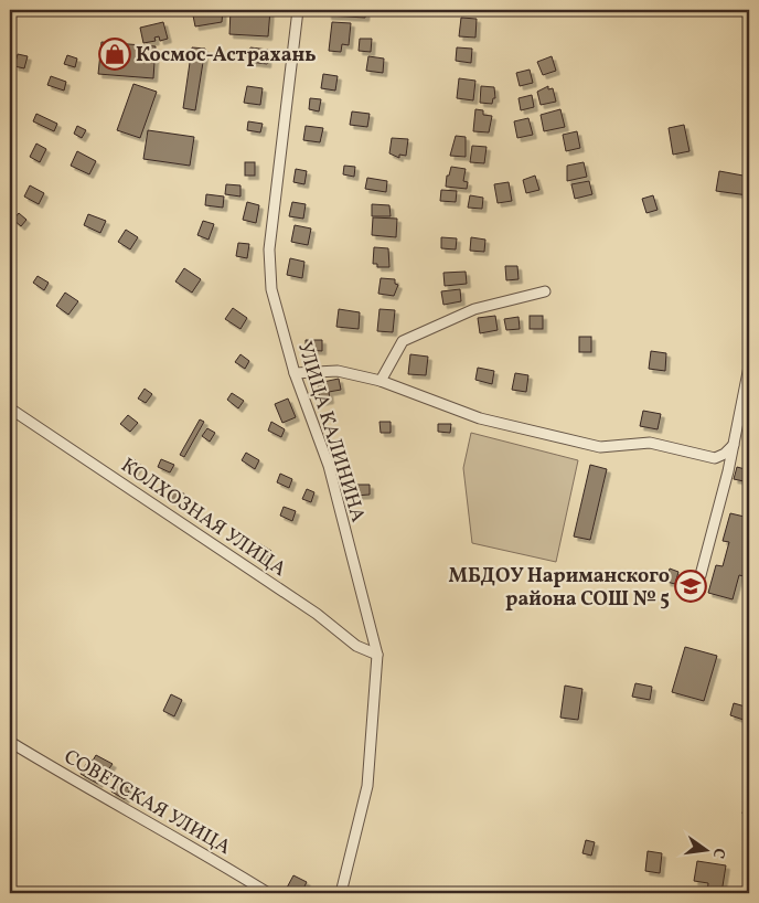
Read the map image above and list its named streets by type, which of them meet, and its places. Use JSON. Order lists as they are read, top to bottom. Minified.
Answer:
{"streets":{"street":["УЛИЦА КАЛИНИНА","КОЛХОЗНАЯ УЛИЦА","СОВЕТСКАЯ УЛИЦА"]},"crossings":[["УЛИЦА КАЛИНИНА","КОЛХОЗНАЯ УЛИЦА"]],"places":{"shop":["Космос-Астрахань"],"school or university":["МБДОУ Нариманского района СОШ № 5"]},"north":"right"}
